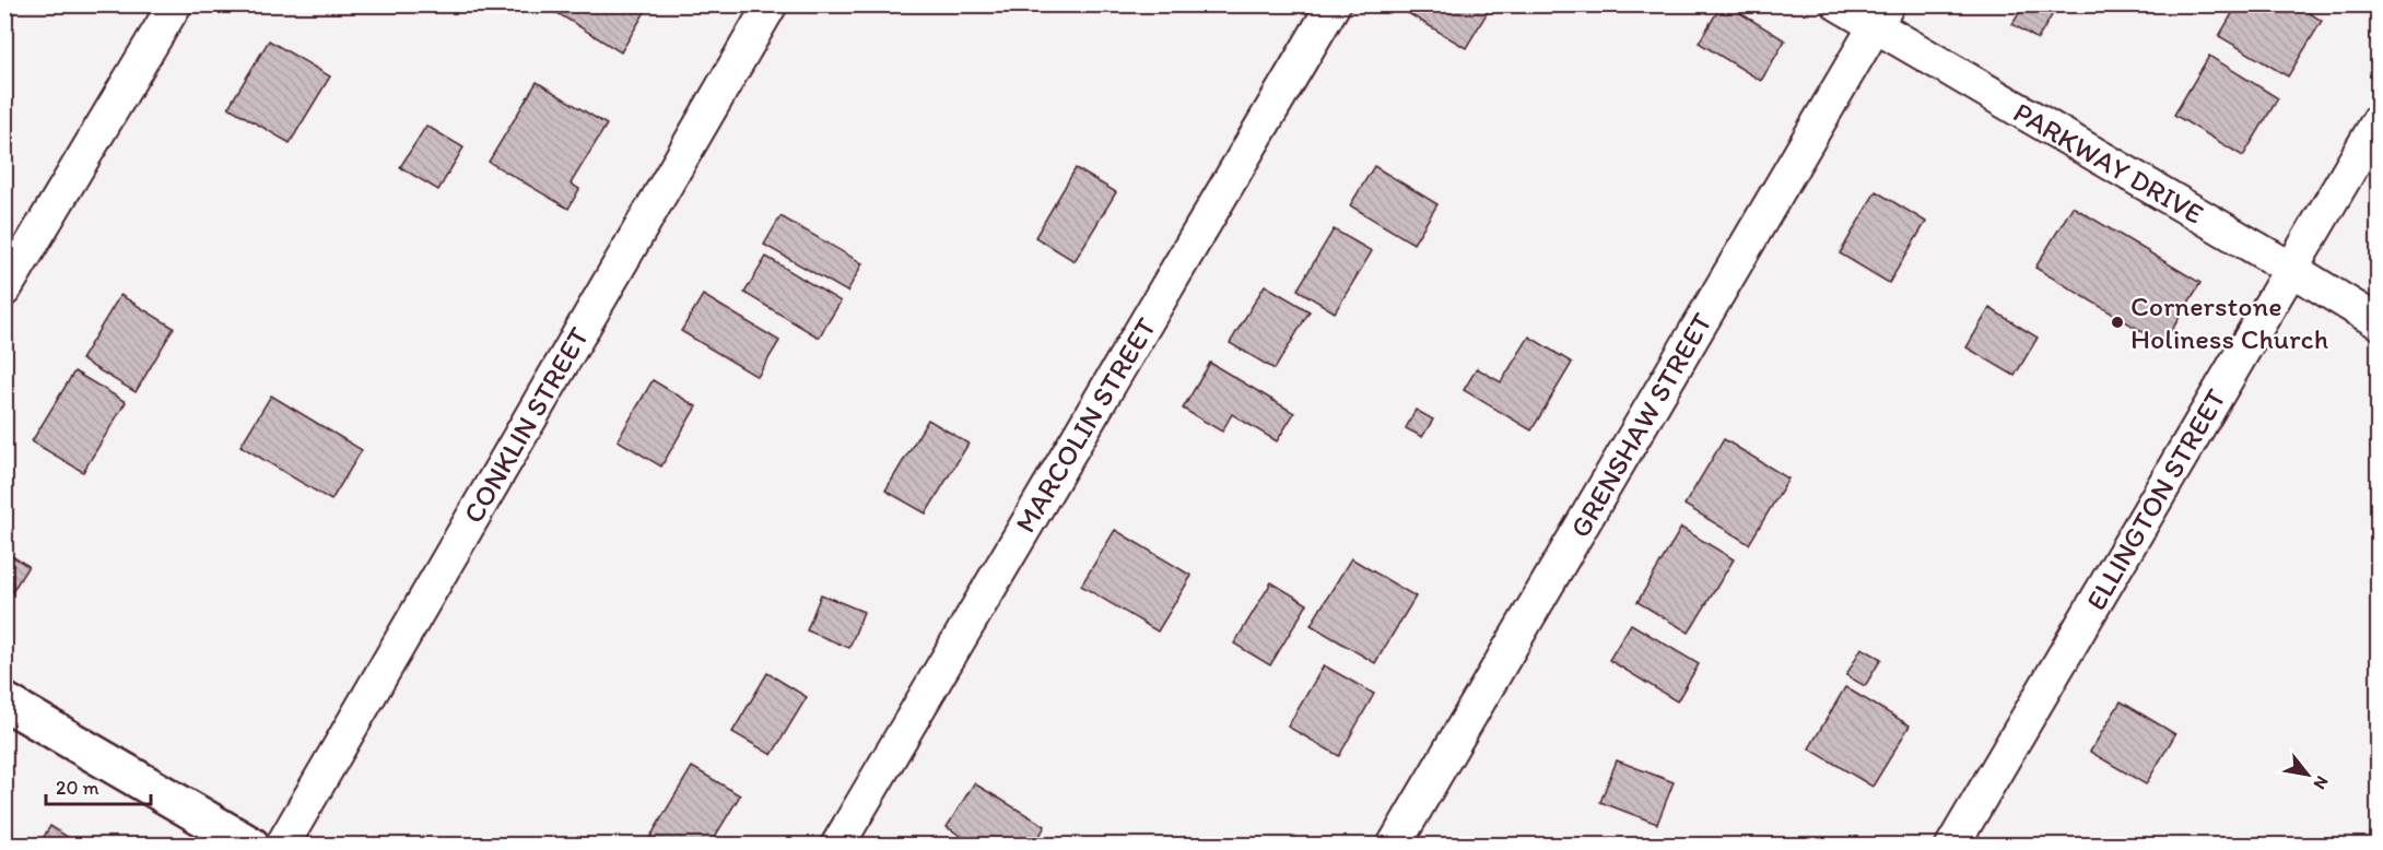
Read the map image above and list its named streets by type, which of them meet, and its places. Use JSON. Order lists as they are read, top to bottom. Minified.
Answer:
{"streets":{"street":["PARKWAY DRIVE","CONKLIN STREET","MARCOLIN STREET","GRENSHAW STREET","ELLINGTON STREET"]},"crossings":[["PARKWAY DRIVE","GRENSHAW STREET"],["PARKWAY DRIVE","ELLINGTON STREET"]],"places":["Cornerstone Holiness Church"],"scale_bar":"20 m","north":"bottom right"}
